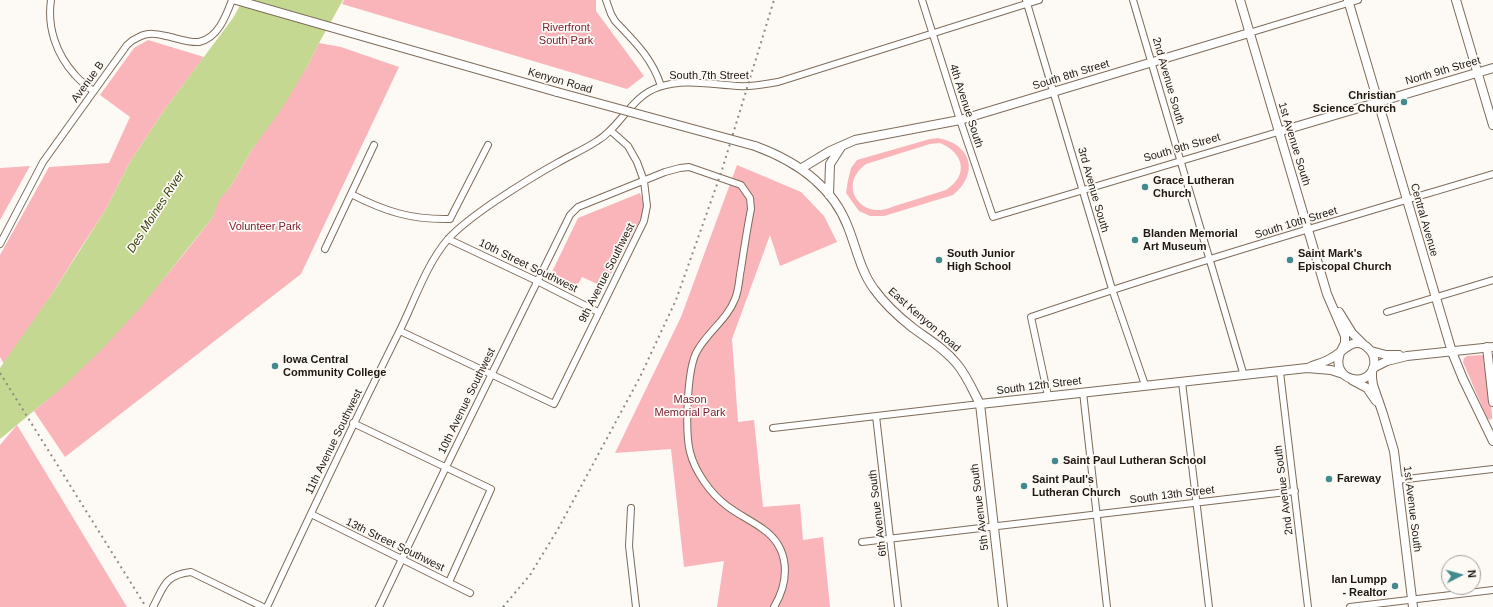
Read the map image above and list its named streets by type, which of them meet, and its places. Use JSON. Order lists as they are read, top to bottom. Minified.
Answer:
{"streets":{"main road":["North 9th Street","South 8th Street","Kenyon Road","1st Avenue South","South 9th Street","Central Avenue","East Kenyon Road","South 12th Street","5th Avenue South"],"street":["South 7th Street","2nd Avenue South","Avenue B","4th Avenue South","3rd Avenue South","South 10th Street","10th Street Southwest","9th Avenue Southwest","10th Avenue Southwest","11th Avenue Southwest","South 13th Street","6th Avenue South","13th Street Southwest"]},"crossings":[["North 9th Street","South 9th Street"],["North 9th Street","Central Avenue"],["South 8th Street","Kenyon Road"],["South 8th Street","2nd Avenue South"],["South 8th Street","4th Avenue South"],["South 8th Street","1st Avenue South"],["South 8th Street","3rd Avenue South"],["South 8th Street","Central Avenue"],["South 7th Street","4th Avenue South"],["South 7th Street","3rd Avenue South"],["South 7th Street","9th Avenue Southwest"],["South 7th Street","11th Avenue Southwest"],["Kenyon Road","East Kenyon Road"],["2nd Avenue South","South 9th Street"],["2nd Avenue South","South 10th Street"],["2nd Avenue South","South 12th Street"],["2nd Avenue South","South 13th Street"],["4th Avenue South","South 9th Street"],["1st Avenue South","South 9th Street"],["1st Avenue South","South 10th Street"],["1st Avenue South","South 12th Street"],["South 9th Street","3rd Avenue South"],["South 9th Street","Central Avenue"],["3rd Avenue South","South 10th Street"],["3rd Avenue South","South 12th Street"],["Central Avenue","South 10th Street"],["South 10th Street","South 12th Street"],["10th Street Southwest","9th Avenue Southwest"],["10th Street Southwest","10th Avenue Southwest"],["10th Street Southwest","11th Avenue Southwest"],["9th Avenue Southwest","10th Avenue Southwest"],["East Kenyon Road","South 12th Street"],["East Kenyon Road","5th Avenue South"],["South 12th Street","5th Avenue South"],["South 12th Street","6th Avenue South"],["10th Avenue Southwest","13th Street Southwest"],["11th Avenue Southwest","13th Street Southwest"],["South 13th Street","5th Avenue South"],["South 13th Street","6th Avenue South"]],"water":["Des Moines River"],"parks":["Riverfront South Park","Volunteer Park","Mason Memorial Park"],"places":["Christian Science Church","Grace Lutheran Church","Blanden Memorial Art Museum","South Junior High School","Saint Mark's Episcopal Church","Iowa Central Community College","Saint Paul Lutheran School","Fareway","Saint Paul's Lutheran Church","Ian Lumpp - Realtor"],"north":"right"}
